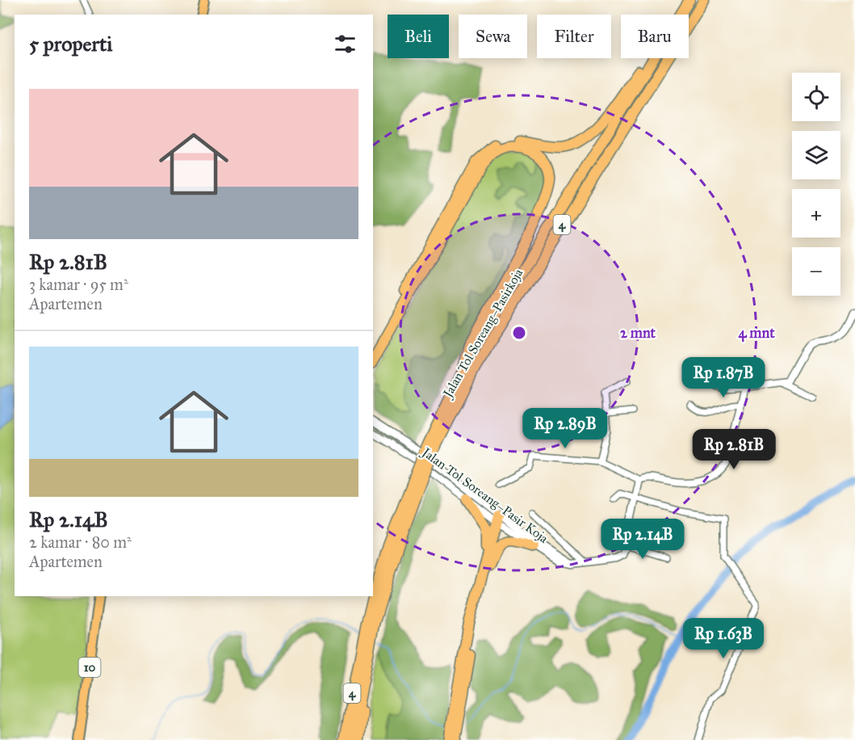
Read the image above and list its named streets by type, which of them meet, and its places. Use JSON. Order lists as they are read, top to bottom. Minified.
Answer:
{"streets":{"highway":["4","Jalan Tol Soreang–Pasirkoja","10"],"street":["Jalan Tol Soreang–Pasir Koja"]},"crossings":[["4","Jalan Tol Soreang–Pasirkoja"]],"page":{"chip":["Beli","Sewa","Filter","Baru"],"heading":"5 properti","map_buttons":["+","−"],"list":[{"name":"Rp 2.81B","note":"3 kamar · 95 m² · Apartemen"},{"name":"Rp 2.14B","note":"2 kamar · 80 m² · Apartemen"}],"price":["Rp 1.87B","Rp 2.89B","Rp 2.81B","Rp 2.14B","Rp 1.63B"]},"rings":["2 mnt","4 mnt"]}
